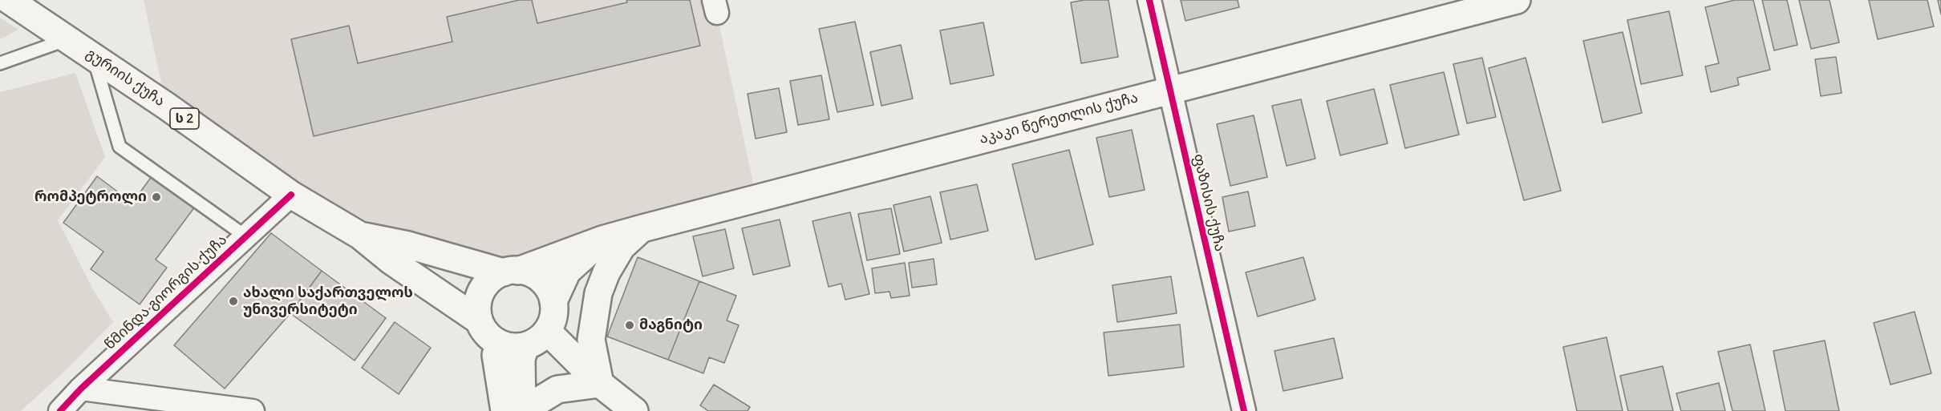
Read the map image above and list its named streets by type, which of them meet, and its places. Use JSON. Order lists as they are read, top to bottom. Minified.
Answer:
{"streets":{"main road":["გურიის ქუჩა","ს 2","აკაკი წერეთლის ქუჩა"],"street":["ფაზისის ქუჩა","წმინდა გიორგის ქუჩა"]},"crossings":[["გურიის ქუჩა","აკაკი წერეთლის ქუჩა"],["გურიის ქუჩა","წმინდა გიორგის ქუჩა"],["აკაკი წერეთლის ქუჩა","ფაზისის ქუჩა"]],"places":["რომპეტროლი","ახალი საქართველოს უნივერსიტეტი","მაგნიტი"]}
